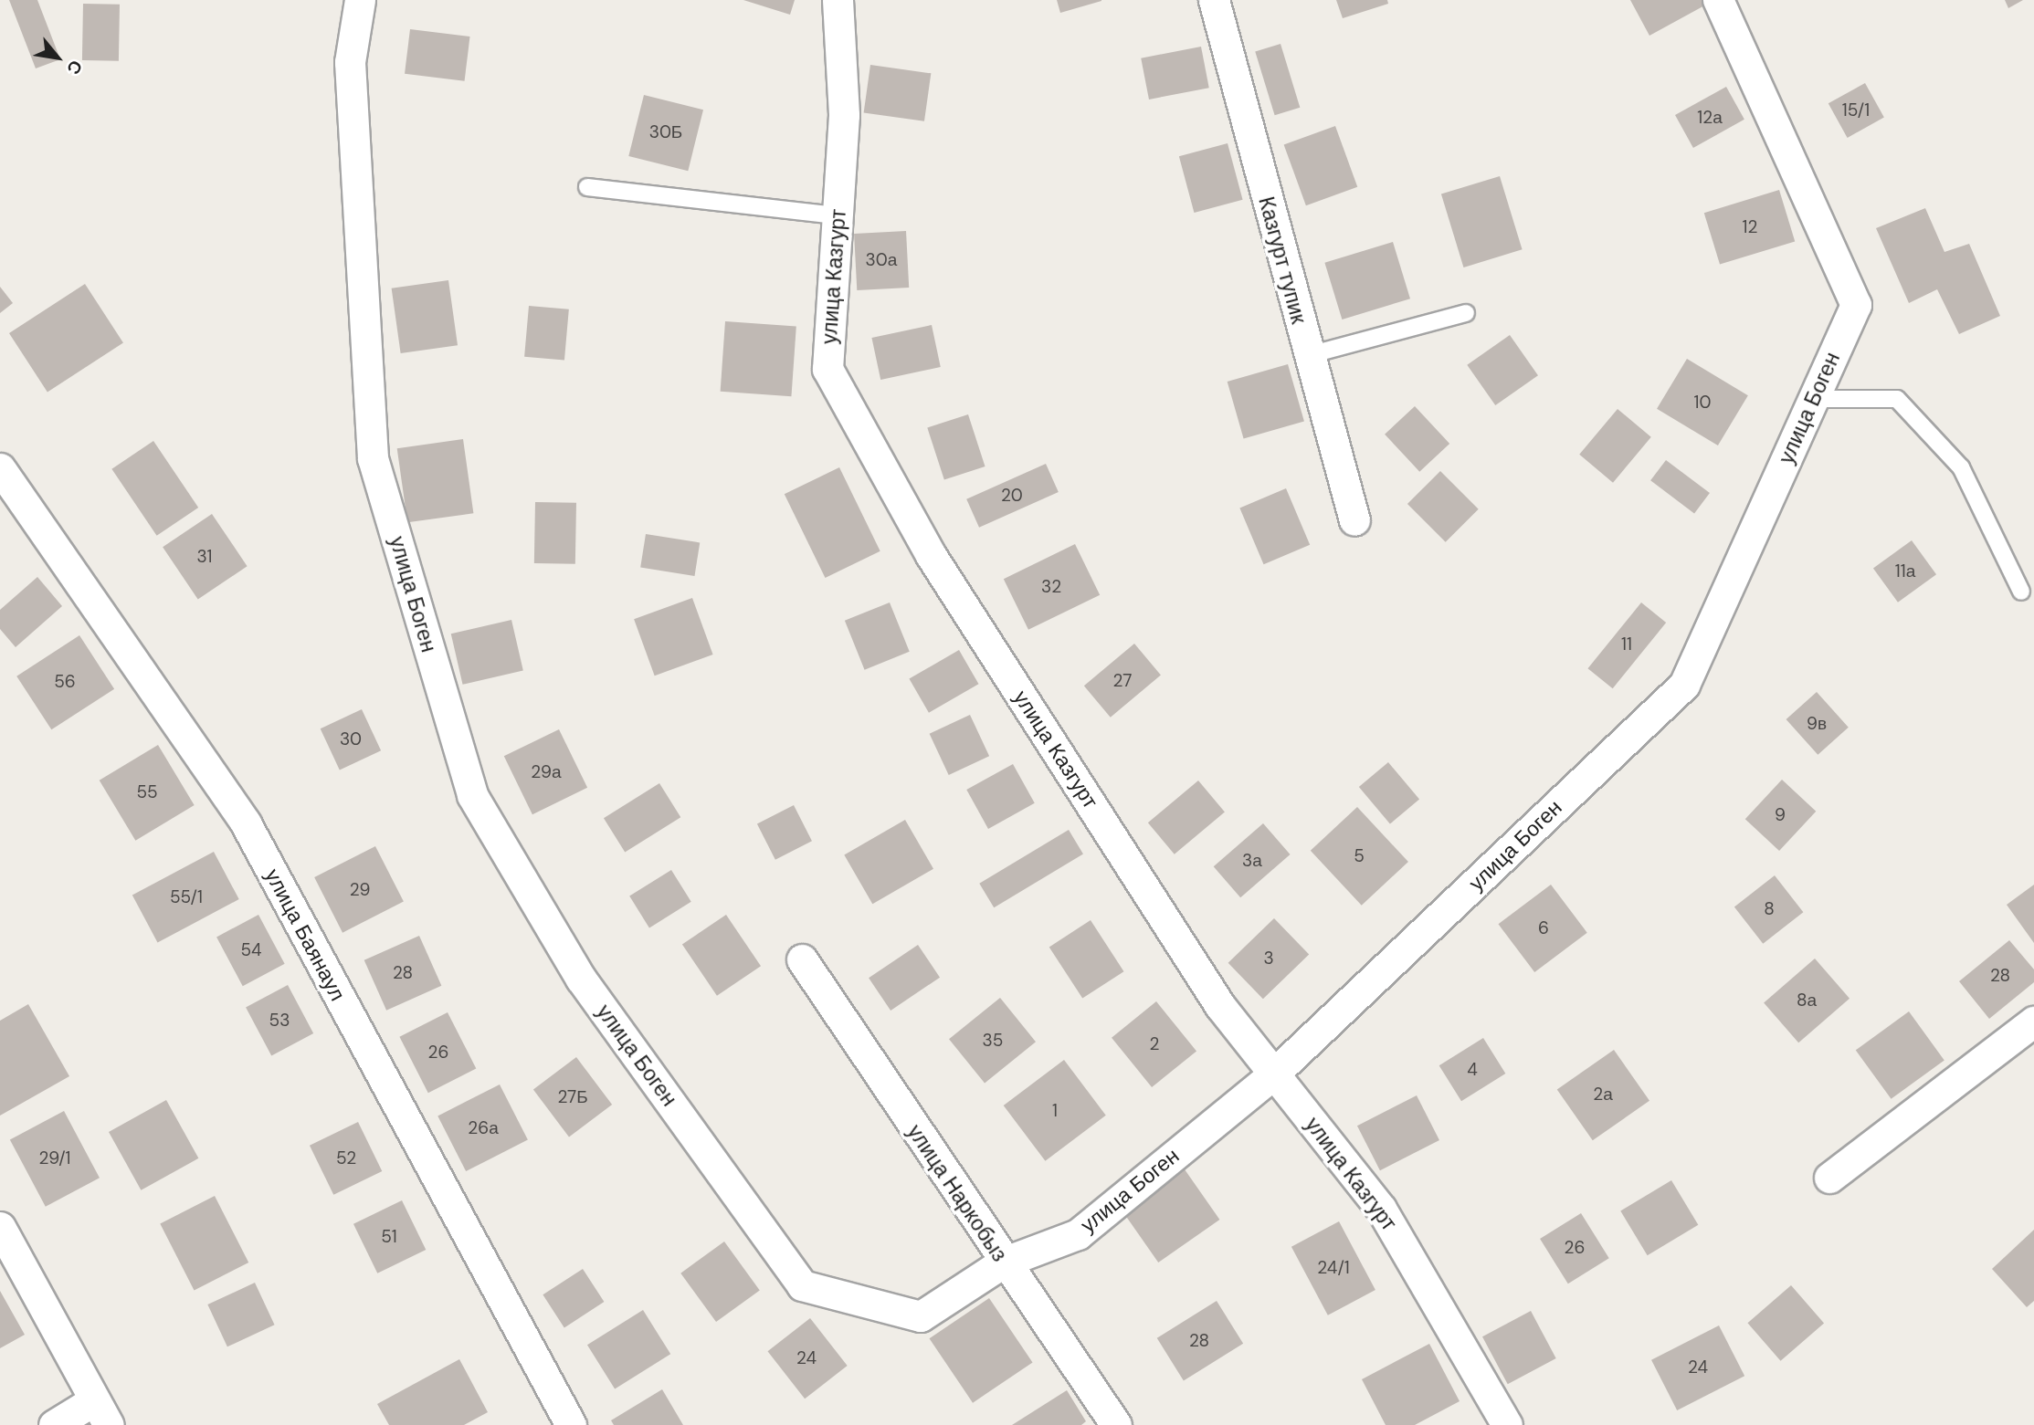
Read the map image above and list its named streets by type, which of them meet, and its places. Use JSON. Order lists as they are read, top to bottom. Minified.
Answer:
{"streets":{"street":["Казгурт тупик","улица Казгурт","улица Боген","улица Баянаул","улица Наркобыз"]},"crossings":[["улица Казгурт","улица Боген"],["улица Боген","улица Наркобыз"]],"house_numbers":["15/1","12а","30Б","12","30а","10","20","31","11а","32","11","27","56","9в","30","29а","55","9","5","3а","29","55/1","8","6","54","3","28","28","8а","53","35","2","26","4","2а","27Б","1","26а","29/1","52","51","26","24/1","28","24","24"],"north":"bottom right"}
